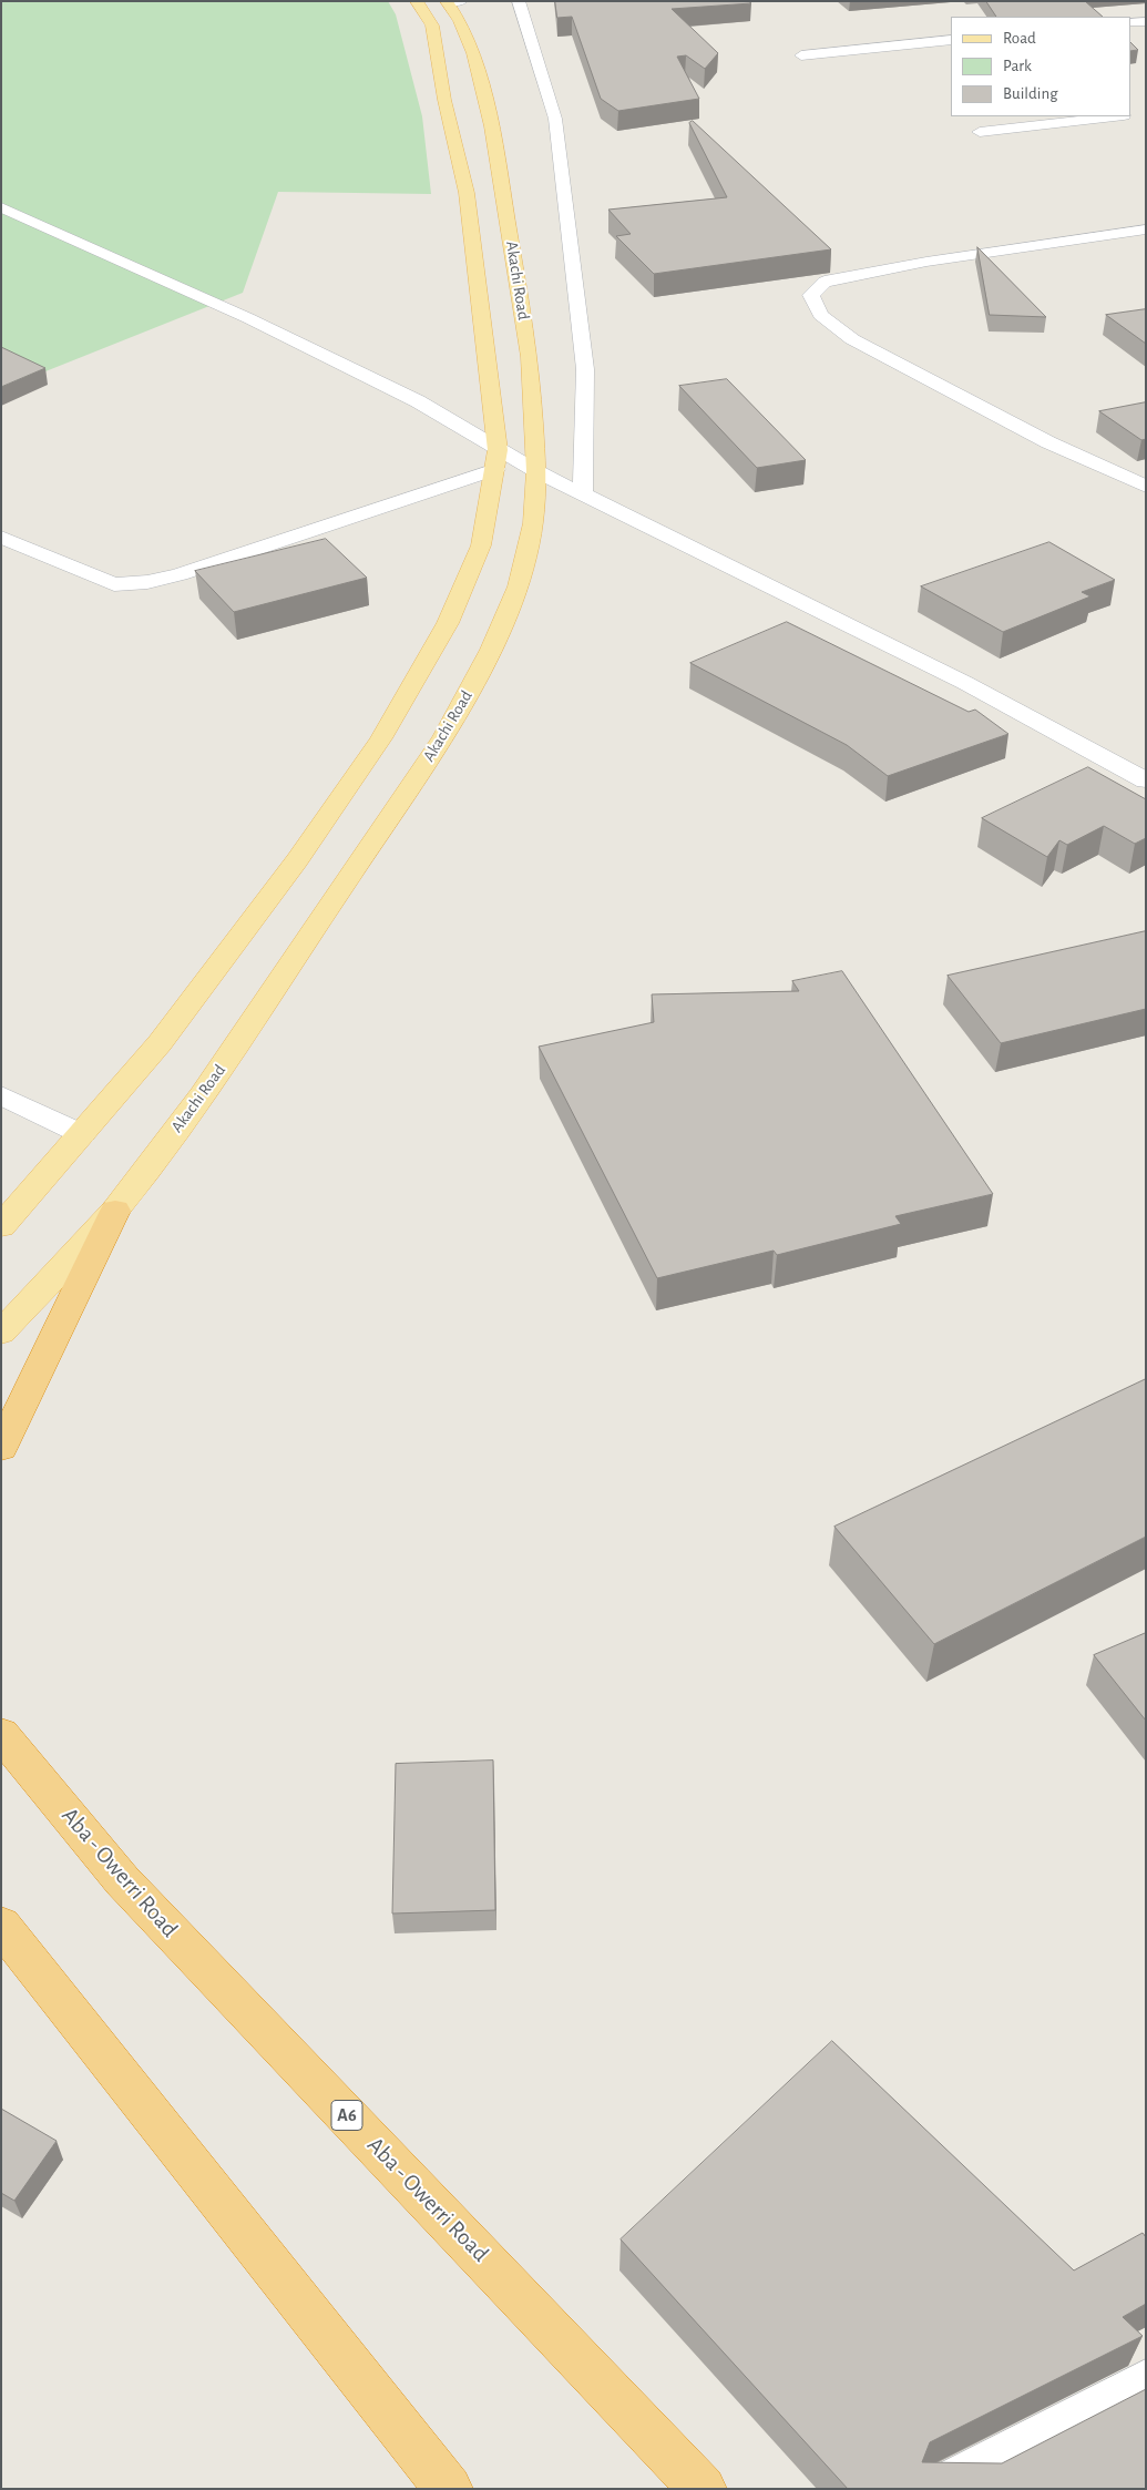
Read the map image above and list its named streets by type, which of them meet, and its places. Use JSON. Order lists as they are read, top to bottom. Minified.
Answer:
{"streets":{"highway":["Aba - Owerri Road","A6"],"main road":["Akachi Road"]},"legend":["Road","Park","Building"]}
